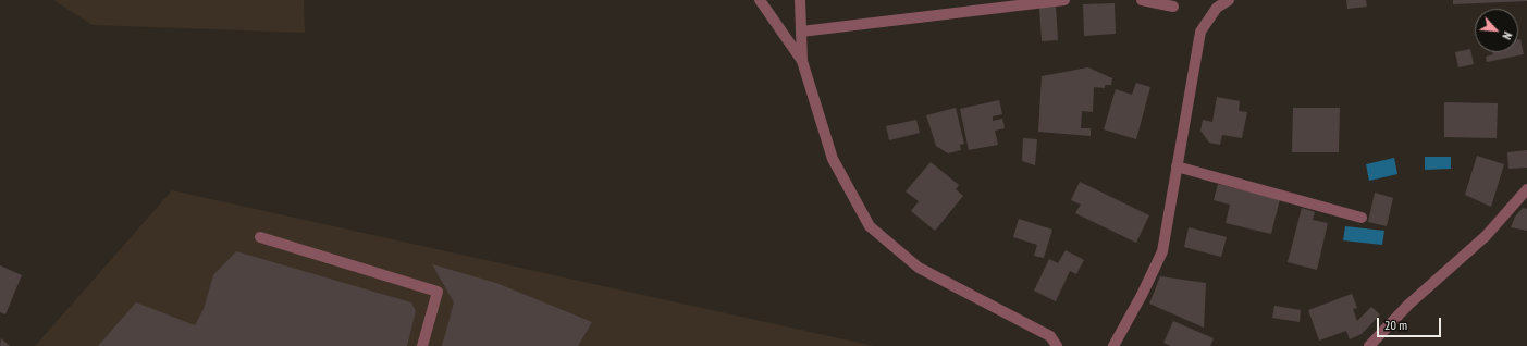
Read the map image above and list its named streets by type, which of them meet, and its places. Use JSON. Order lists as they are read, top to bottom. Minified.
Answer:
{"scale_bar":"20 m","north":"bottom right"}
